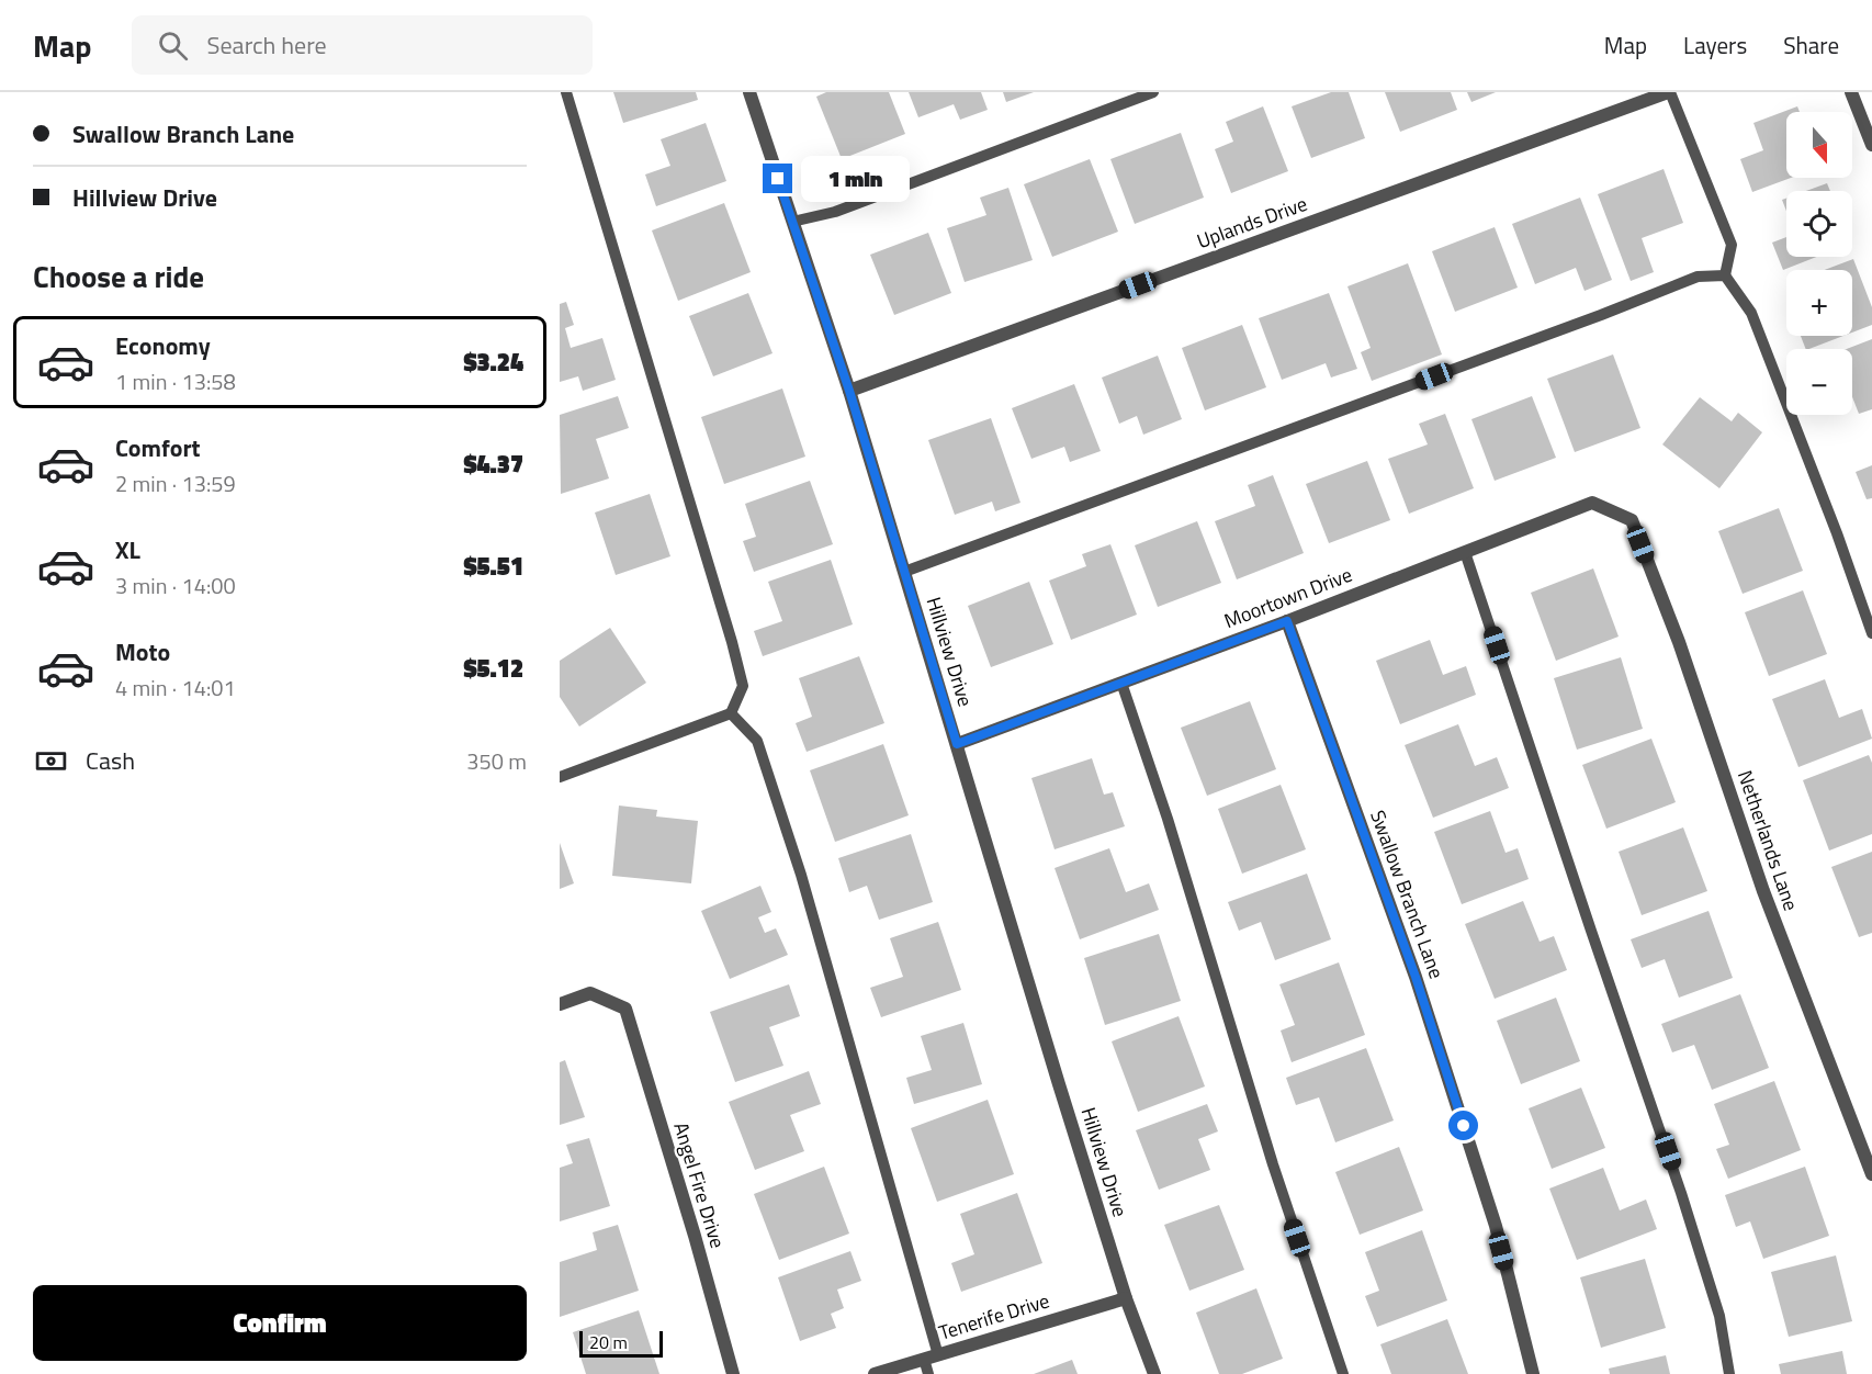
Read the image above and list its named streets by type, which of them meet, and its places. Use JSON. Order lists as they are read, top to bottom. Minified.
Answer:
{"streets":{"street":["Uplands Drive","Moortown Drive","Hillview Drive","Netherlands Lane","Swallow Branch Lane","Angel Fire Drive","Tenerife Drive"]},"crossings":[["Uplands Drive","Hillview Drive"],["Moortown Drive","Hillview Drive"],["Moortown Drive","Netherlands Lane"],["Moortown Drive","Swallow Branch Lane"],["Hillview Drive","Tenerife Drive"]],"scale_bar":"20 m","north":"bottom","page":{"header":"Map","search":"Search here","nav":["Map","Layers","Share"],"banner":["Swallow Branch Lane","Hillview Drive"],"map_buttons":["+","−"],"bubble":"1 min","heading":"Choose a ride","list":[{"name":"Economy","note":"1 min · 13:58","value":"$3.24"},{"name":"Comfort","note":"2 min · 13:59","value":"$4.37"},{"name":"XL","note":"3 min · 14:00","value":"$5.51"},{"name":"Moto","note":"4 min · 14:01","value":"$5.12"}],"pay":["Cash","350 m"],"buttons":"Confirm","scale":"20 m"}}
